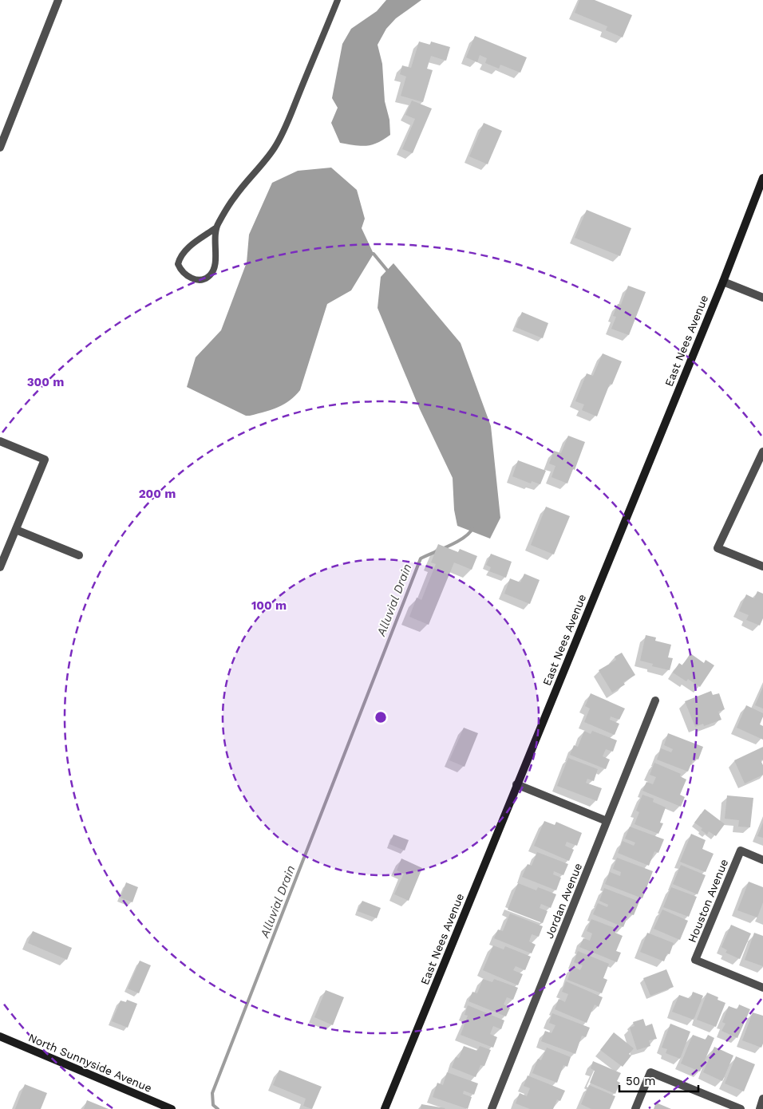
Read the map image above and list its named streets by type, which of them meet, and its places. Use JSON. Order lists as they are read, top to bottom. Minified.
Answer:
{"streets":{"main road":["East Nees Avenue","North Sunnyside Avenue"],"street":["Jordan Avenue","Houston Avenue"]},"water":["Alluvial Drain"],"scale_bar":"50 m","rings":["300 m","200 m","100 m"]}
